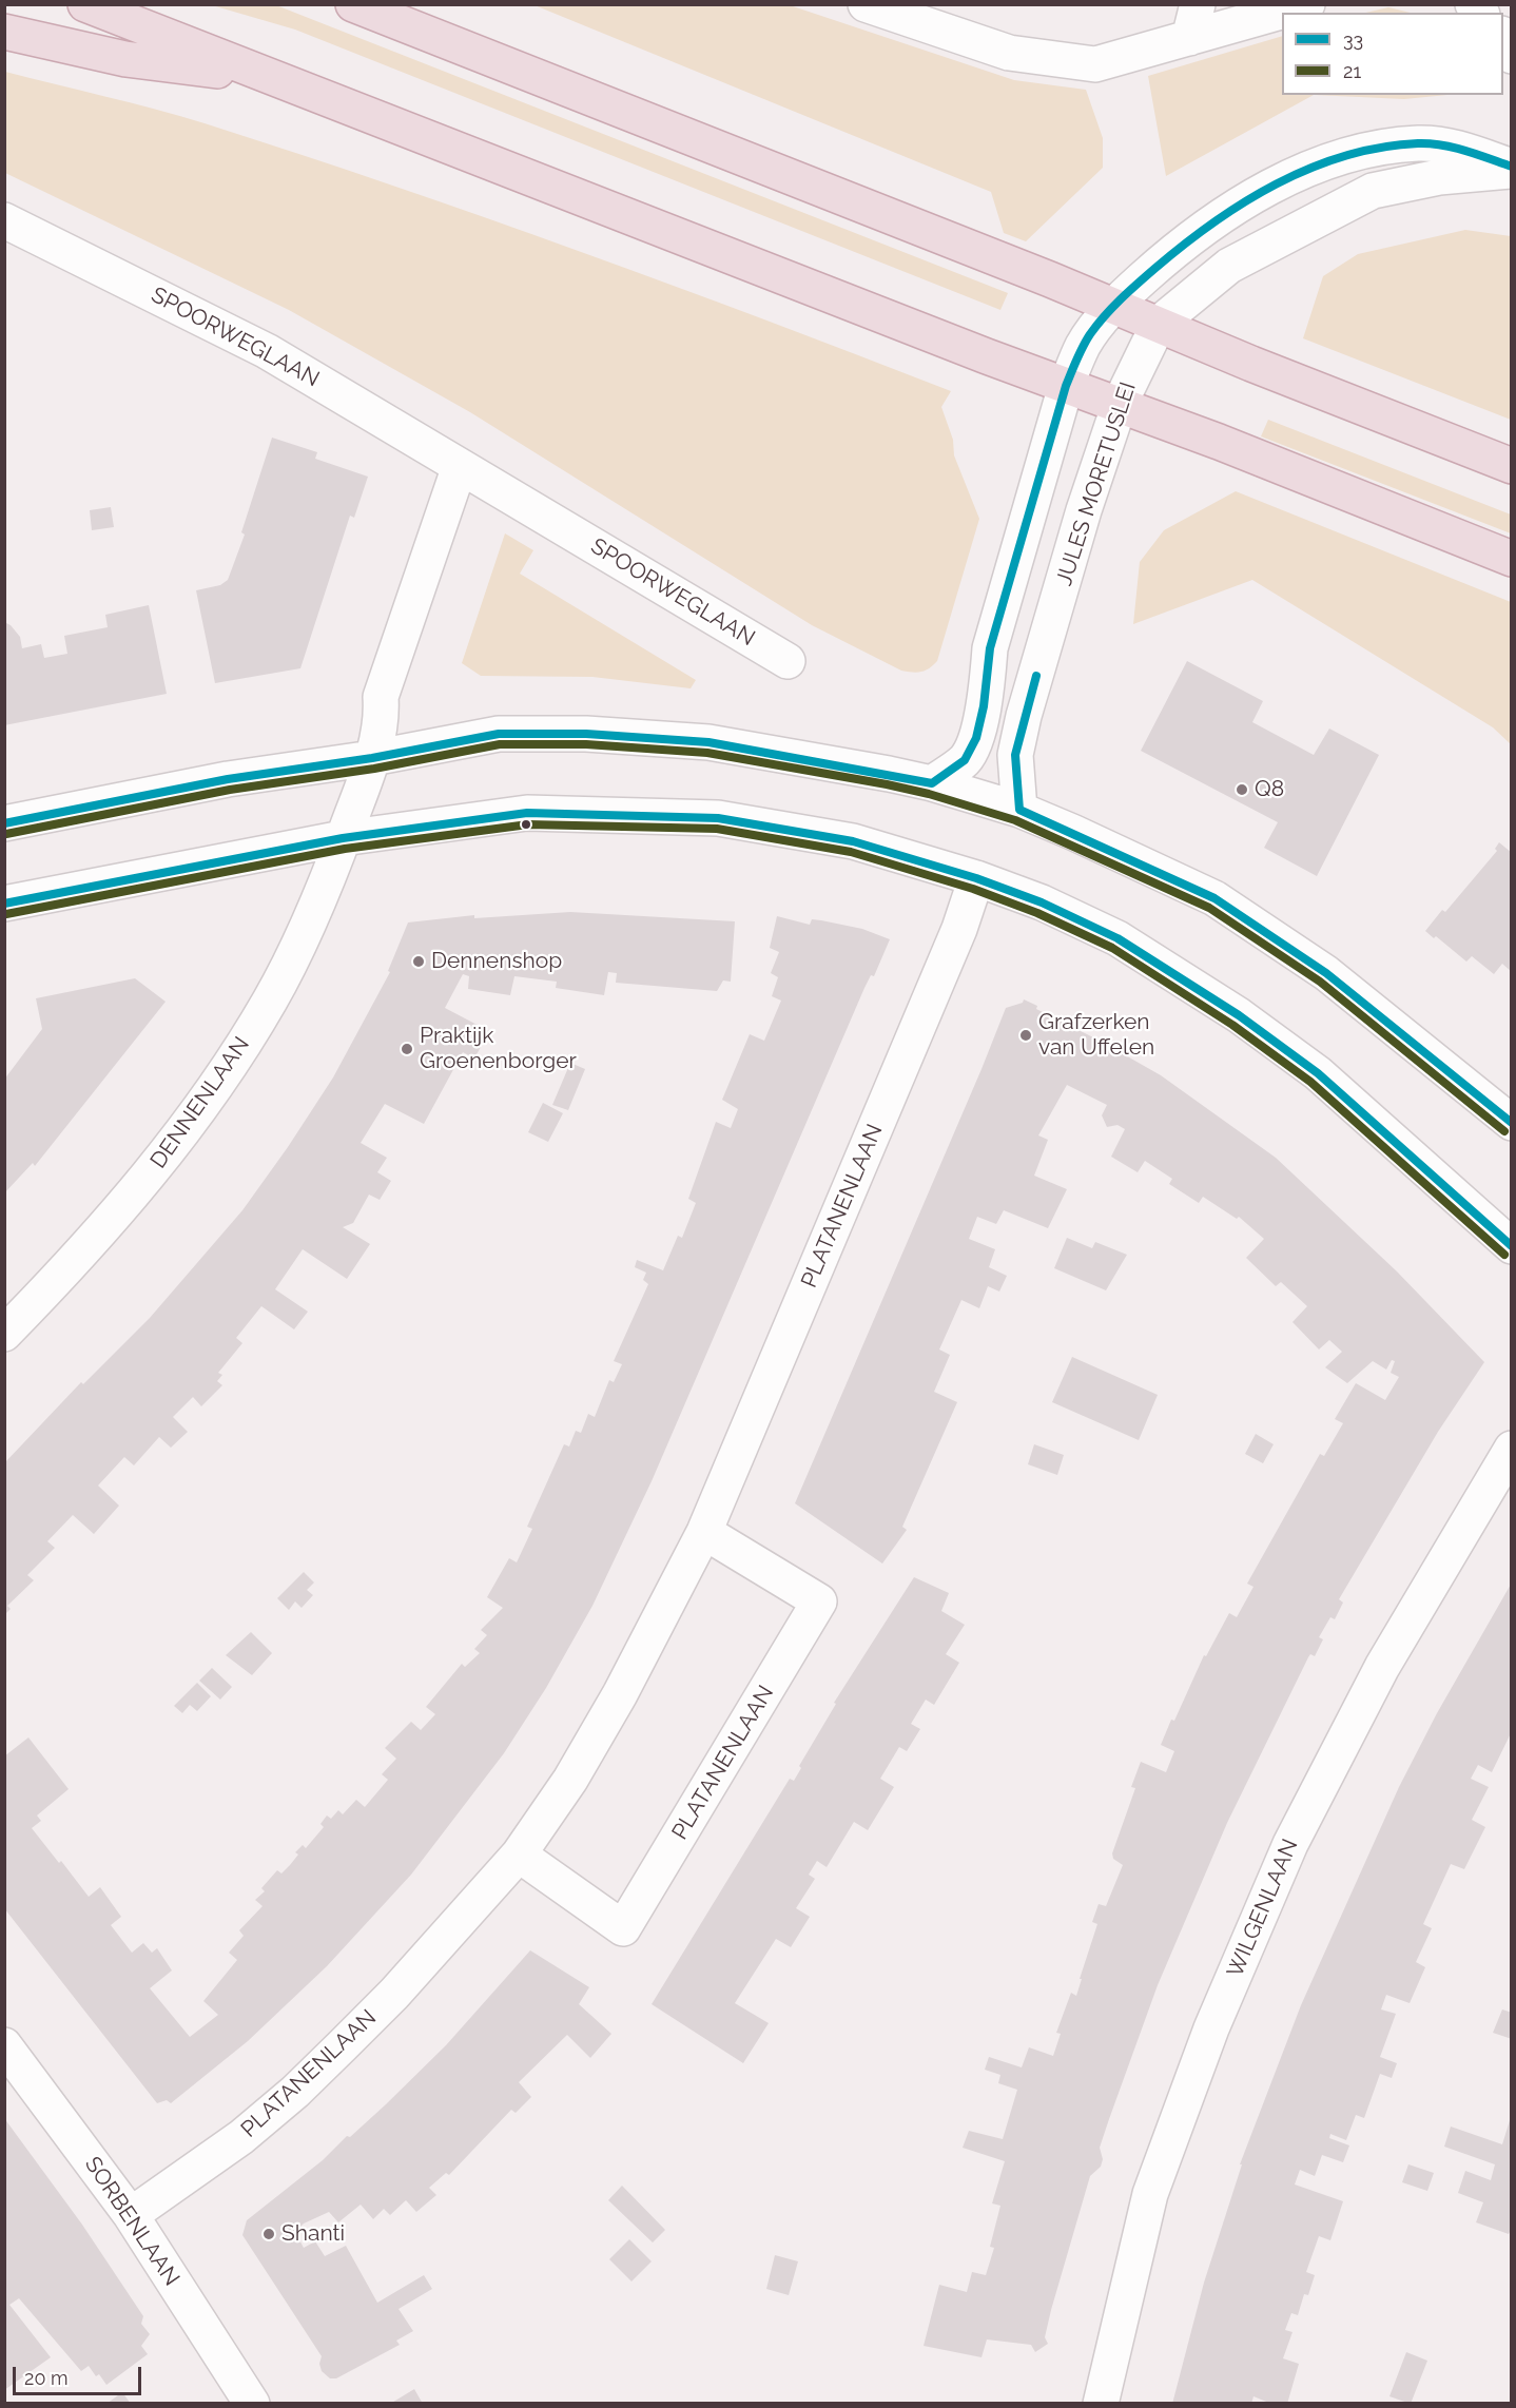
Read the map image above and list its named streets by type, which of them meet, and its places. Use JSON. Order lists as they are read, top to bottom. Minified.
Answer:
{"streets":{"street":["SPOORWEGLAAN","JULES MORETUSLEI","DENNENLAAN","PLATANENLAAN","WILGENLAAN","SORBENLAAN"]},"crossings":[["PLATANENLAAN","SORBENLAAN"]],"places":["Q8","Dennenshop","Grafzerken van Uffelen","Praktijk Groenenborger","Shanti"],"lines":["transit line 33","transit line 21"],"legend":["33","21"],"scale_bar":"20 m"}
